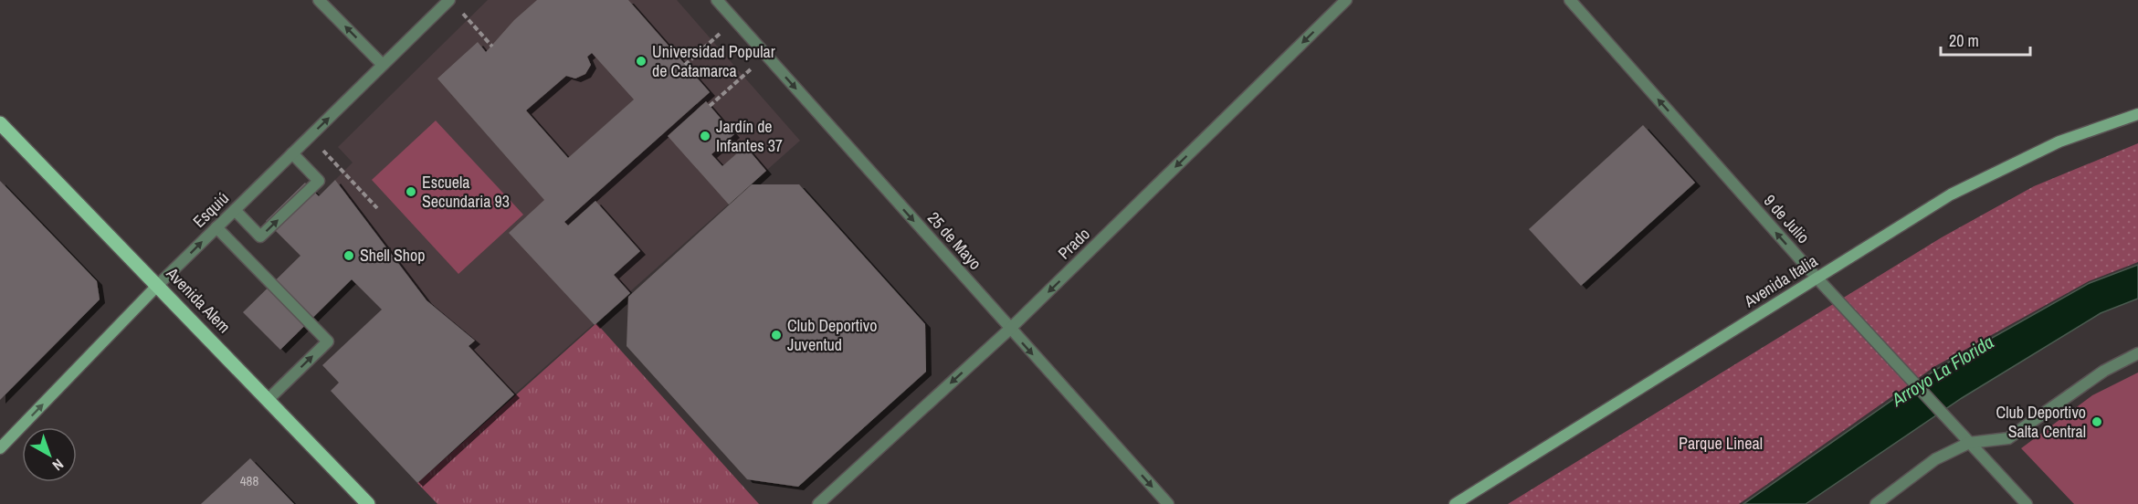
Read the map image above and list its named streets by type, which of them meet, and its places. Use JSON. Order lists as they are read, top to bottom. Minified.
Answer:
{"streets":{"main road":["Esquiú","Avenida Italia","Avenida Alem"],"street":["9 de Julio","25 de Mayo","Prado"]},"crossings":[["Esquiú","Avenida Alem"],["9 de Julio","Avenida Italia"],["25 de Mayo","Prado"]],"one_way":["Esquiú","9 de Julio","25 de Mayo","Prado"],"water":["Arroyo La Florida"],"parks":["Parque Lineal"],"places":["Universidad Popular de Catamarca","Jardín de Infantes 37","Escuela Secundaria 93","Shell Shop","Club Deportivo Juventud","Club Deportivo Salta Central"],"house_numbers":["488"],"scale_bar":"20 m","north":"bottom right"}
